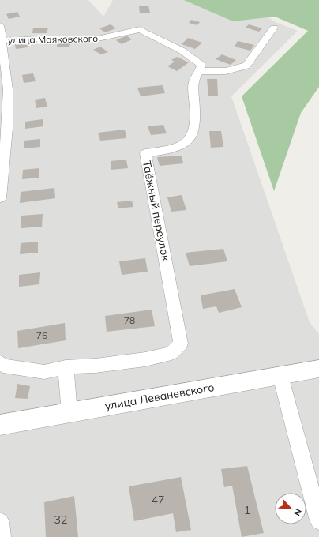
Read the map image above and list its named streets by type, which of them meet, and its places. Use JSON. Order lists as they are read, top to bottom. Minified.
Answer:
{"streets":{"street":["улица Маяковского","Таёжный переулок","улица Леваневского"]},"crossings":[["улица Маяковского","Таёжный переулок"]],"house_numbers":["78","76","47","1","32"],"north":"bottom right"}
